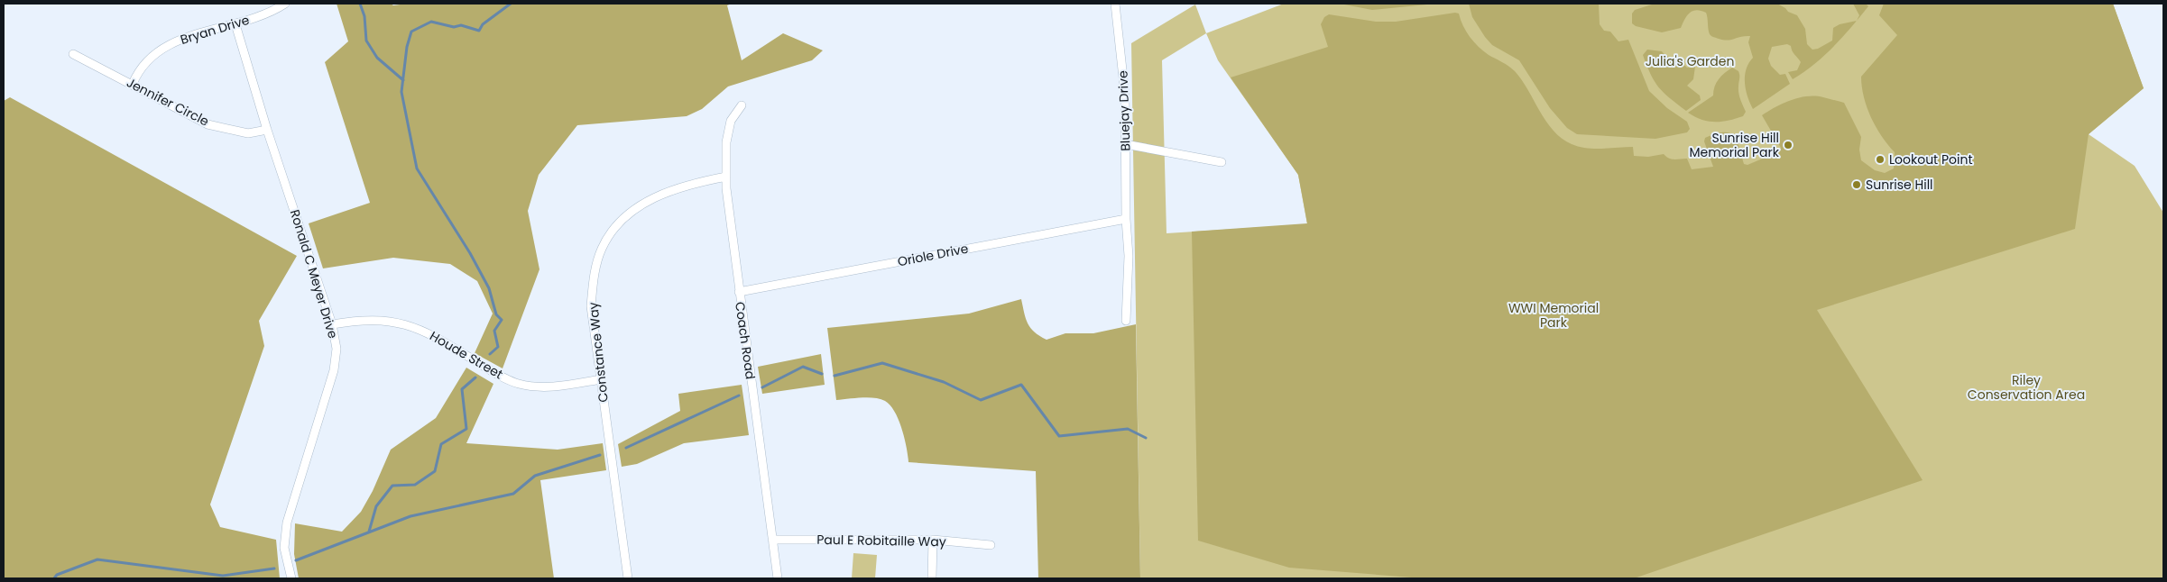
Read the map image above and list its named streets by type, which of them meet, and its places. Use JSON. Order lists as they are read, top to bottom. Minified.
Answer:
{"streets":{"street":["Bryan Drive","Jennifer Circle","Bluejay Drive","Oriole Drive","Ronald C Meyer Drive","Coach Road","Constance Way","Houde Street","Paul E Robitaille Way"]},"crossings":[["Bryan Drive","Jennifer Circle"],["Bryan Drive","Ronald C Meyer Drive"],["Jennifer Circle","Ronald C Meyer Drive"],["Bluejay Drive","Oriole Drive"],["Oriole Drive","Coach Road"],["Ronald C Meyer Drive","Houde Street"],["Coach Road","Constance Way"],["Coach Road","Paul E Robitaille Way"],["Constance Way","Houde Street"]],"parks":["Julia's Garden","WWI Memorial Park","Riley Conservation Area"],"places":["Sunrise Hill Memorial Park","Lookout Point","Sunrise Hill"]}
